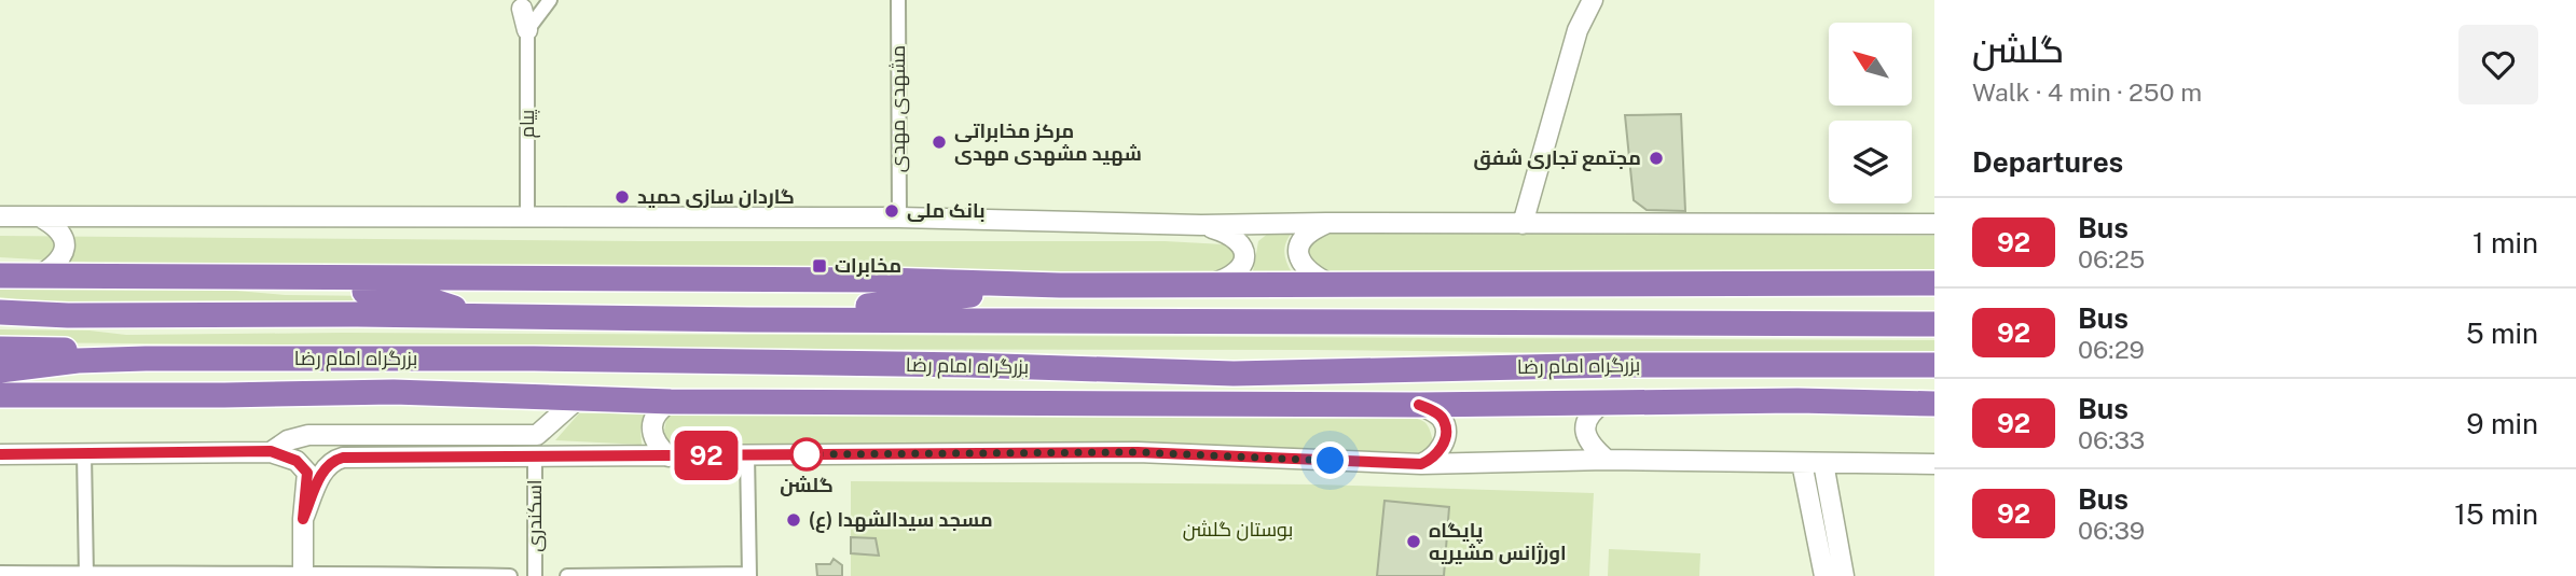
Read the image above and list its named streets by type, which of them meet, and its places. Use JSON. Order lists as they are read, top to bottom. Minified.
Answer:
{"streets":{"highway":["بزرگراه امام رضا"],"main road":["پیام"],"street":["مشهدی مهدی","اسکندری"]},"parks":["بوستان گلشن"],"places":{"other":["مرکز مخابراتی شهید مشهدی مهدی","مجتمع تجاری شفق","گاردان سازی حمید","بانک ملی","گلشن","مسجد سیدالشهدا (ع)","پایگاه اورژانس مشیریه"],"transit":["مخابرات"]},"lines":["bus line 92"],"north":"top left","page":{"on_map":"92","heading":[["گلشن","Walk · 4 min · 250 m"],"Departures"],"list":[{"mark":"92","name":"Bus","note":"06:25","value":"1 min"},{"mark":"92","name":"Bus","note":"06:29","value":"5 min"},{"mark":"92","name":"Bus","note":"06:33","value":"9 min"},{"mark":"92","name":"Bus","note":"06:39","value":"15 min"}]}}
